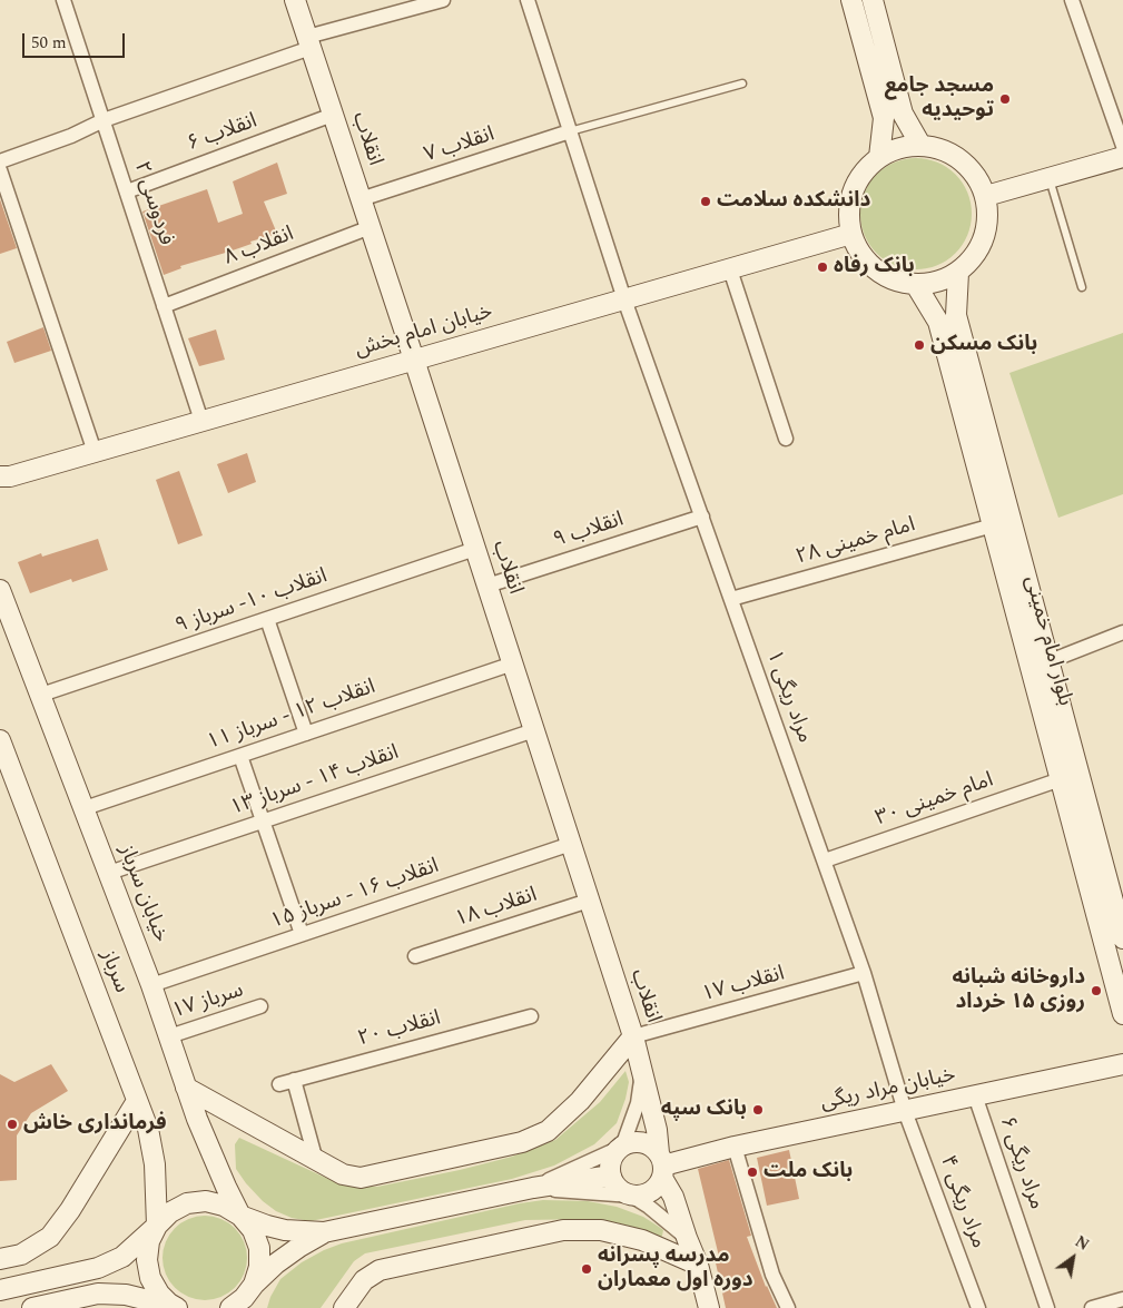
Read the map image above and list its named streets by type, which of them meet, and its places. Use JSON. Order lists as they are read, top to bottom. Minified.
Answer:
{"streets":{"main road":["انقلاب","خیابان امام بخش","بلوار امام خمینی","خیابان سرباز","سرباز","خیابان مراد ریگی"],"street":["انقلاب ۶","انقلاب ۷","فردوسی ۲","انقلاب ۸","انقلاب ۹","امام خمینی ۲۸","انقلاب ۱۰- سرباز ۹","مراد ریگی ۱","انقلاب ۱۲ - سرباز ۱۱","انقلاب ۱۴ - سرباز ۱۳","امام خمینی ۳۰","انقلاب ۱۶ - سرباز ۱۵","انقلاب ۱۸","انقلاب ۱۷","سرباز ۱۷","انقلاب ۲۰","مراد ریگی ۶","مراد ریگی ۴"]},"crossings":[["انقلاب ۶","انقلاب"],["انقلاب ۶","فردوسی ۲"],["انقلاب","انقلاب ۷"],["انقلاب","انقلاب ۸"],["انقلاب","خیابان امام بخش"],["انقلاب","انقلاب ۹"],["انقلاب","انقلاب ۱۰- سرباز ۹"],["انقلاب","انقلاب ۱۲ - سرباز ۱۱"],["انقلاب","انقلاب ۱۴ - سرباز ۱۳"],["انقلاب","انقلاب ۱۶ - سرباز ۱۵"],["انقلاب","انقلاب ۱۸"],["انقلاب","انقلاب ۱۷"],["انقلاب","خیابان مراد ریگی"],["انقلاب ۷","مراد ریگی ۱"],["فردوسی ۲","انقلاب ۸"],["فردوسی ۲","خیابان امام بخش"],["خیابان امام بخش","بلوار امام خمینی"],["خیابان امام بخش","مراد ریگی ۱"],["انقلاب ۹","مراد ریگی ۱"],["امام خمینی ۲۸","بلوار امام خمینی"],["امام خمینی ۲۸","مراد ریگی ۱"],["انقلاب ۱۰- سرباز ۹","خیابان سرباز"],["بلوار امام خمینی","امام خمینی ۳۰"],["مراد ریگی ۱","امام خمینی ۳۰"],["مراد ریگی ۱","انقلاب ۱۷"],["مراد ریگی ۱","خیابان مراد ریگی"],["مراد ریگی ۱","مراد ریگی ۴"],["انقلاب ۱۲ - سرباز ۱۱","خیابان سرباز"],["انقلاب ۱۴ - سرباز ۱۳","خیابان سرباز"],["خیابان سرباز","انقلاب ۱۶ - سرباز ۱۵"],["خیابان سرباز","سرباز ۱۷"],["خیابان مراد ریگی","مراد ریگی ۶"],["خیابان مراد ریگی","مراد ریگی ۴"]],"places":["مسجد جامع توحیدیه","دانشکده سلامت","بانک رفاه","بانک مسکن","داروخانه شبانه روزی ۱۵ خرداد","بانک سپه","فرمانداری خاش","بانک ملت","مدرسه پسرانه دوره اول معماران"],"scale_bar":"50 m","north":"top right"}
